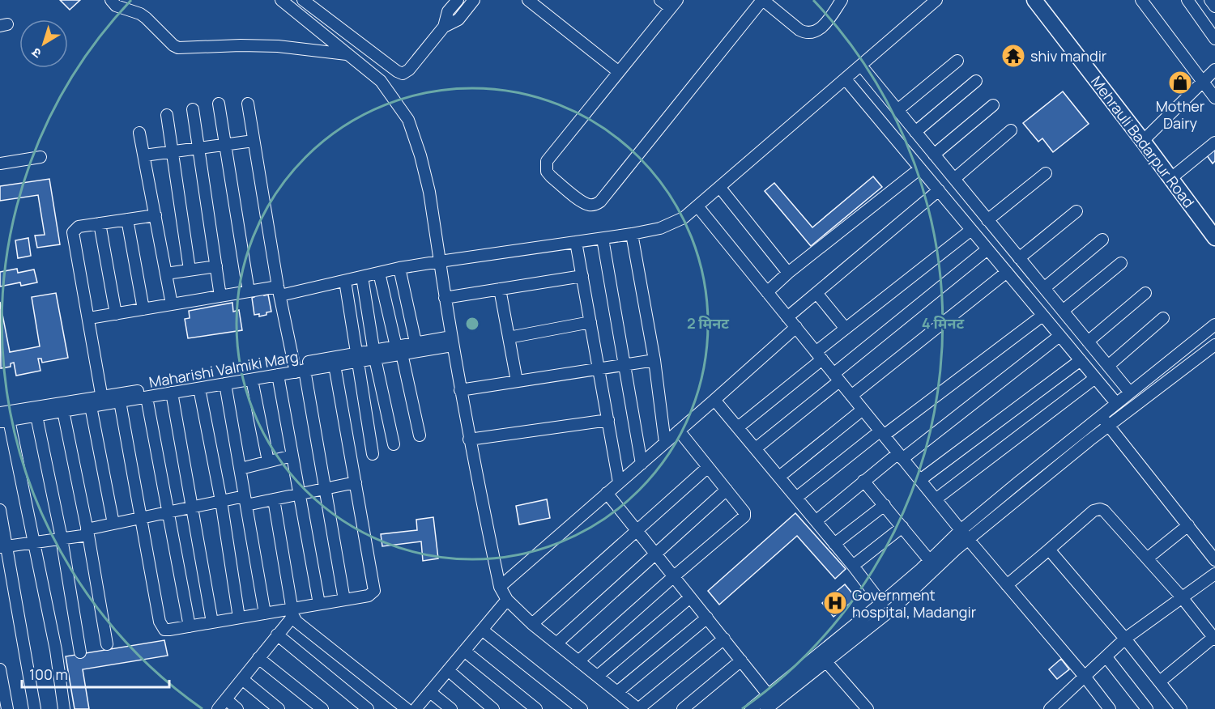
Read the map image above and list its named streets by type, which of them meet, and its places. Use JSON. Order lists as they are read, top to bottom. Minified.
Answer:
{"streets":{"main road":["Mehrauli Badarpur Road"],"street":["Maharishi Valmiki Marg"]},"places":{"temple":["shiv mandir"],"shop":["Mother Dairy"],"hospital":["Government hospital, Madangir"]},"scale_bar":"100 m","north":"bottom left","rings":["2 मिनट","4 मिनट"]}
